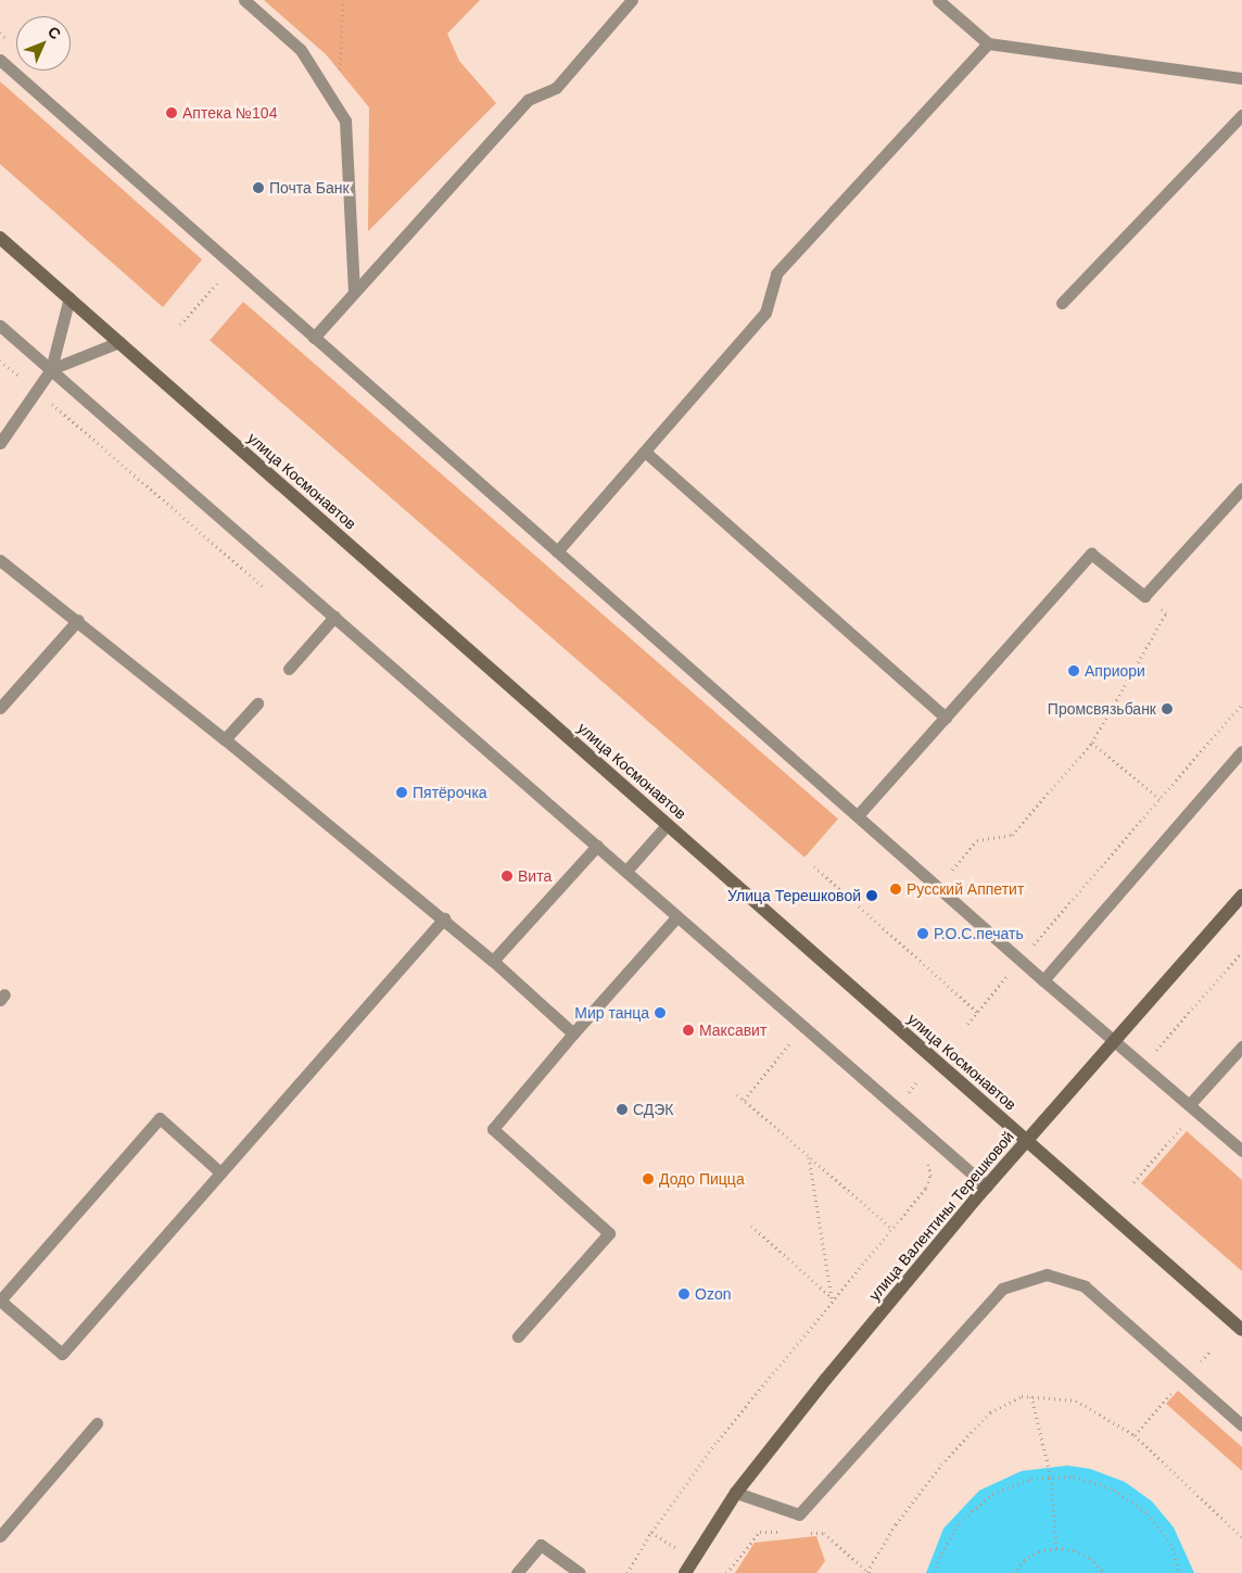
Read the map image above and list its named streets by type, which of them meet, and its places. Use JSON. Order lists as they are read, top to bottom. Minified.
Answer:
{"streets":{"main road":["улица Космонавтов","улица Валентины Терешковой"]},"crossings":[["улица Космонавтов","улица Валентины Терешковой"]],"places":["Аптека №104","Почта Банк","Априори","Промсвязьбанк","Пятёрочка","Вита","Русский Аппетит","Улица Терешковой","Р.О.С.печать","Мир танца","Максавит","СДЭК","Додо Пицца","Ozon"],"north":"top right"}
